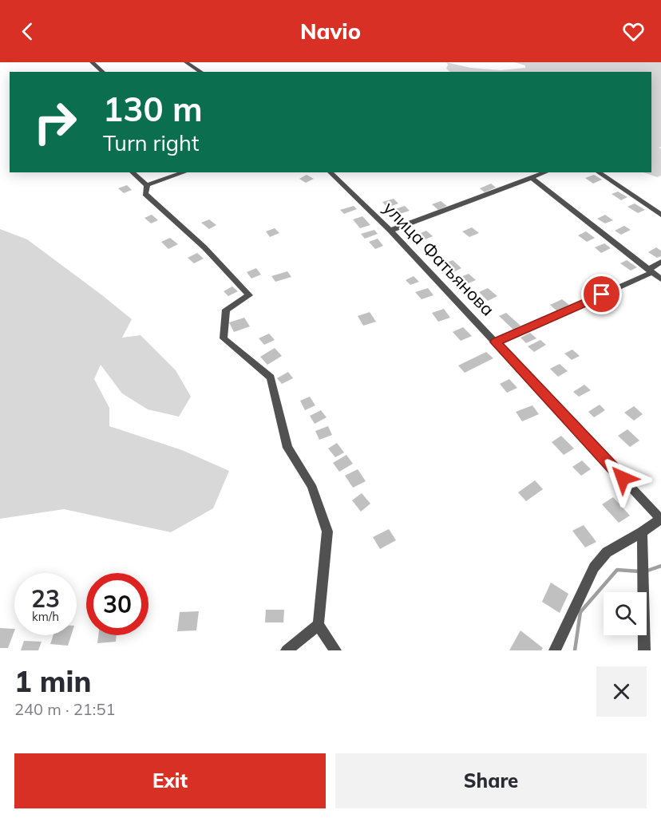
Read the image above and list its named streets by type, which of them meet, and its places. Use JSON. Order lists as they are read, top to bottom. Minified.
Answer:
{"streets":{"street":["улица Фатьянова"]},"page":{"header":"Navio","turn":["130 m","Turn right"],"speed":"23 km/h","limit":"30","heading":["1 min","240 m · 21:51"],"buttons":["Exit","Share"]}}
